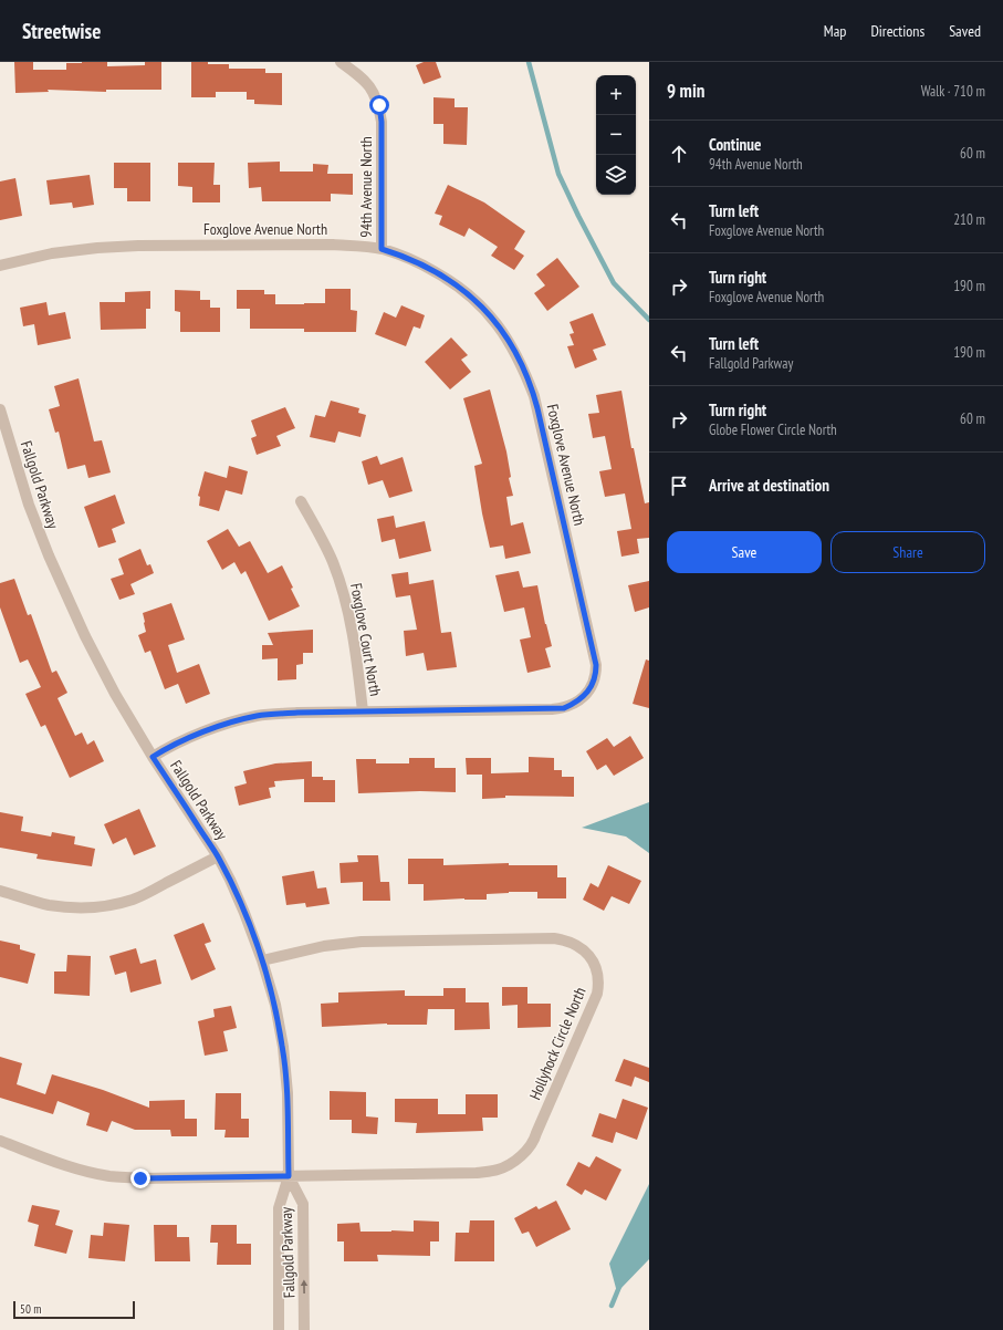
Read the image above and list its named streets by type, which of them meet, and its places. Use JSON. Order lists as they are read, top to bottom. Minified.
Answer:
{"streets":{"street":["94th Avenue North","Foxglove Avenue North","Fallgold Parkway","Foxglove Court North","Hollyhock Circle North"]},"crossings":[["94th Avenue North","Foxglove Avenue North"],["Foxglove Avenue North","Fallgold Parkway"],["Foxglove Avenue North","Foxglove Court North"],["Fallgold Parkway","Hollyhock Circle North"]],"scale_bar":"50 m","page":{"header":"Streetwise","nav":["Map","Directions","Saved"],"heading":["9 min","Walk · 710 m"],"map_buttons":["+","−"],"list":[["Continue","94th Avenue North","60 m"],["Turn left","Foxglove Avenue North","210 m"],["Turn right","Foxglove Avenue North","190 m"],["Turn left","Fallgold Parkway","190 m"],["Turn right","Globe Flower Circle North","60 m"],"Arrive at destination"],"buttons":["Save","Share"],"scale":"50 m"}}
